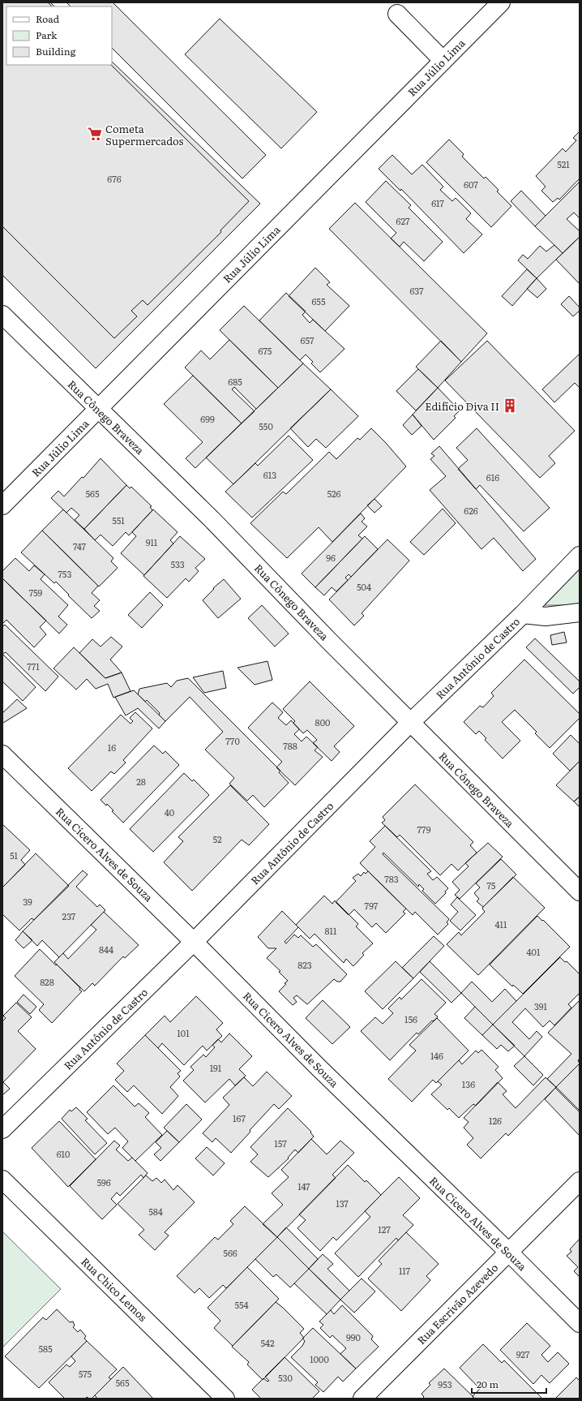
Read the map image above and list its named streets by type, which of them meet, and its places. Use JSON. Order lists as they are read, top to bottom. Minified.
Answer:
{"streets":{"street":["Rua Júlio Lima","Rua Cônego Braveza","Rua Antônio de Castro","Rua Cícero Alves de Souza","Rua Chico Lemos","Rua Escrivão Azevedo"]},"crossings":[["Rua Júlio Lima","Rua Cônego Braveza"],["Rua Cônego Braveza","Rua Antônio de Castro"],["Rua Antônio de Castro","Rua Cícero Alves de Souza"],["Rua Cícero Alves de Souza","Rua Escrivão Azevedo"]],"places":{"supermarket":["Cometa Supermercados"],"building":["Edifício Diva II"]},"house_numbers":["521","676","607","617","627","637","655","657","675","685","699","550","613","616","565","526","626","551","911","747","96","533","753","504","759","771","800","770","788","16","28","40","779","52","51","783","75","39","797","237","411","811","844","401","823","828","391","156","101","146","191","136","167","126","157","610","596","147","137","584","127","566","117","554","990","542","585","927","1000","575","530","565","953"],"legend":["Road","Park","Building"],"scale_bar":"20 m"}
